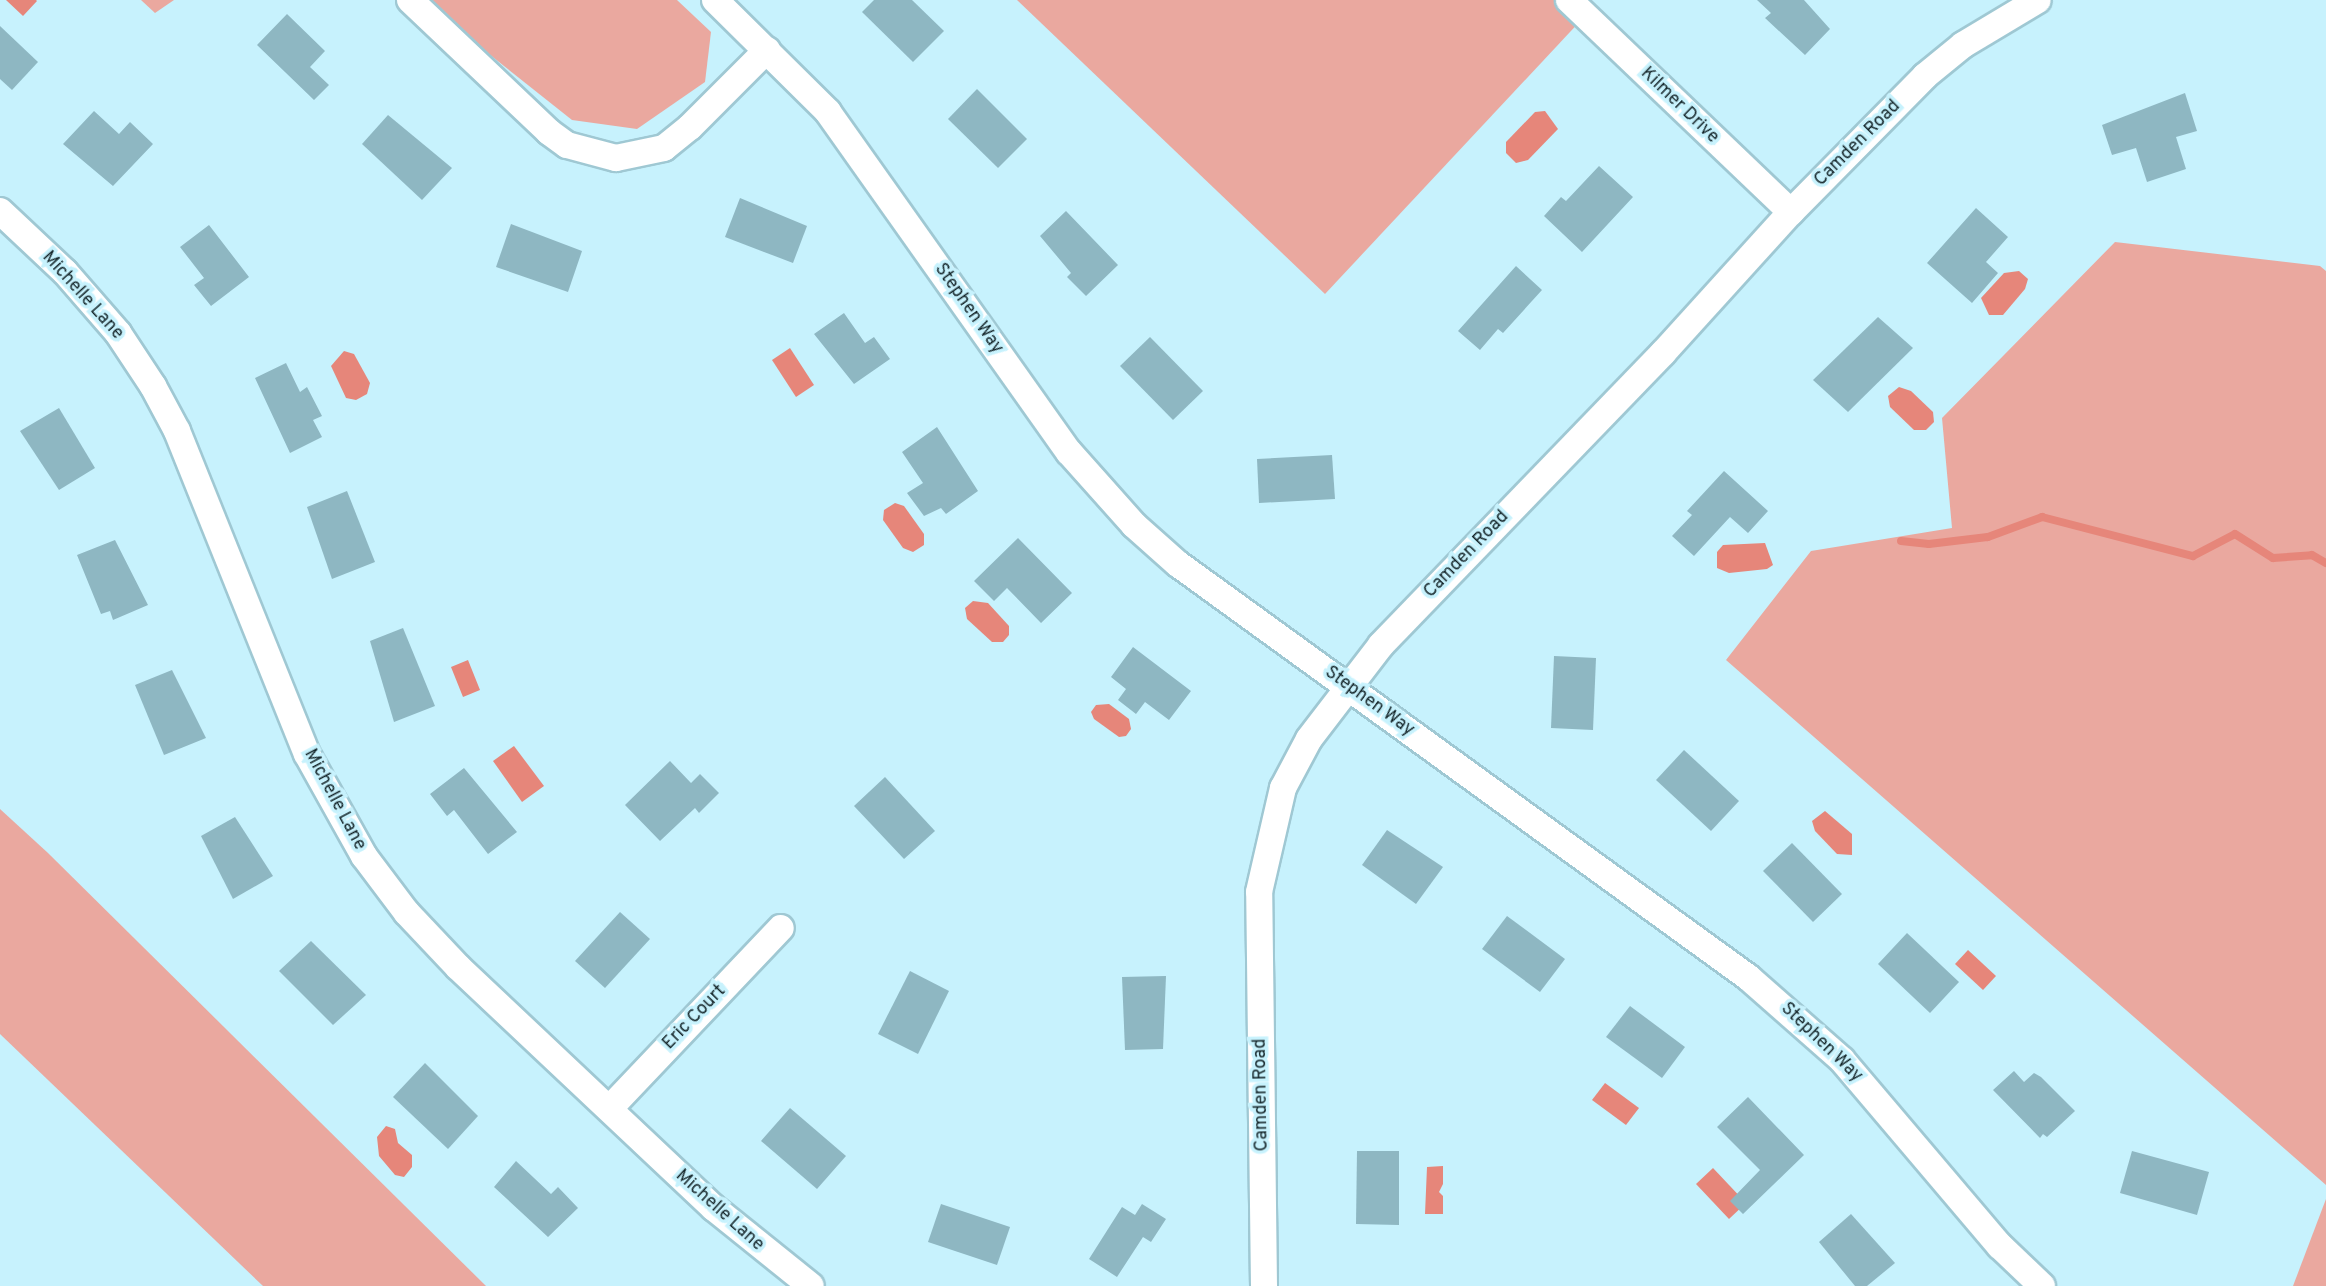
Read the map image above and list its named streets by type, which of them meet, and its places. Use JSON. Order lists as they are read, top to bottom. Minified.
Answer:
{"streets":{"street":["Kilmer Drive","Camden Road","Michelle Lane","Stephen Way","Eric Court"]},"crossings":[["Kilmer Drive","Camden Road"],["Camden Road","Stephen Way"],["Michelle Lane","Eric Court"]]}
